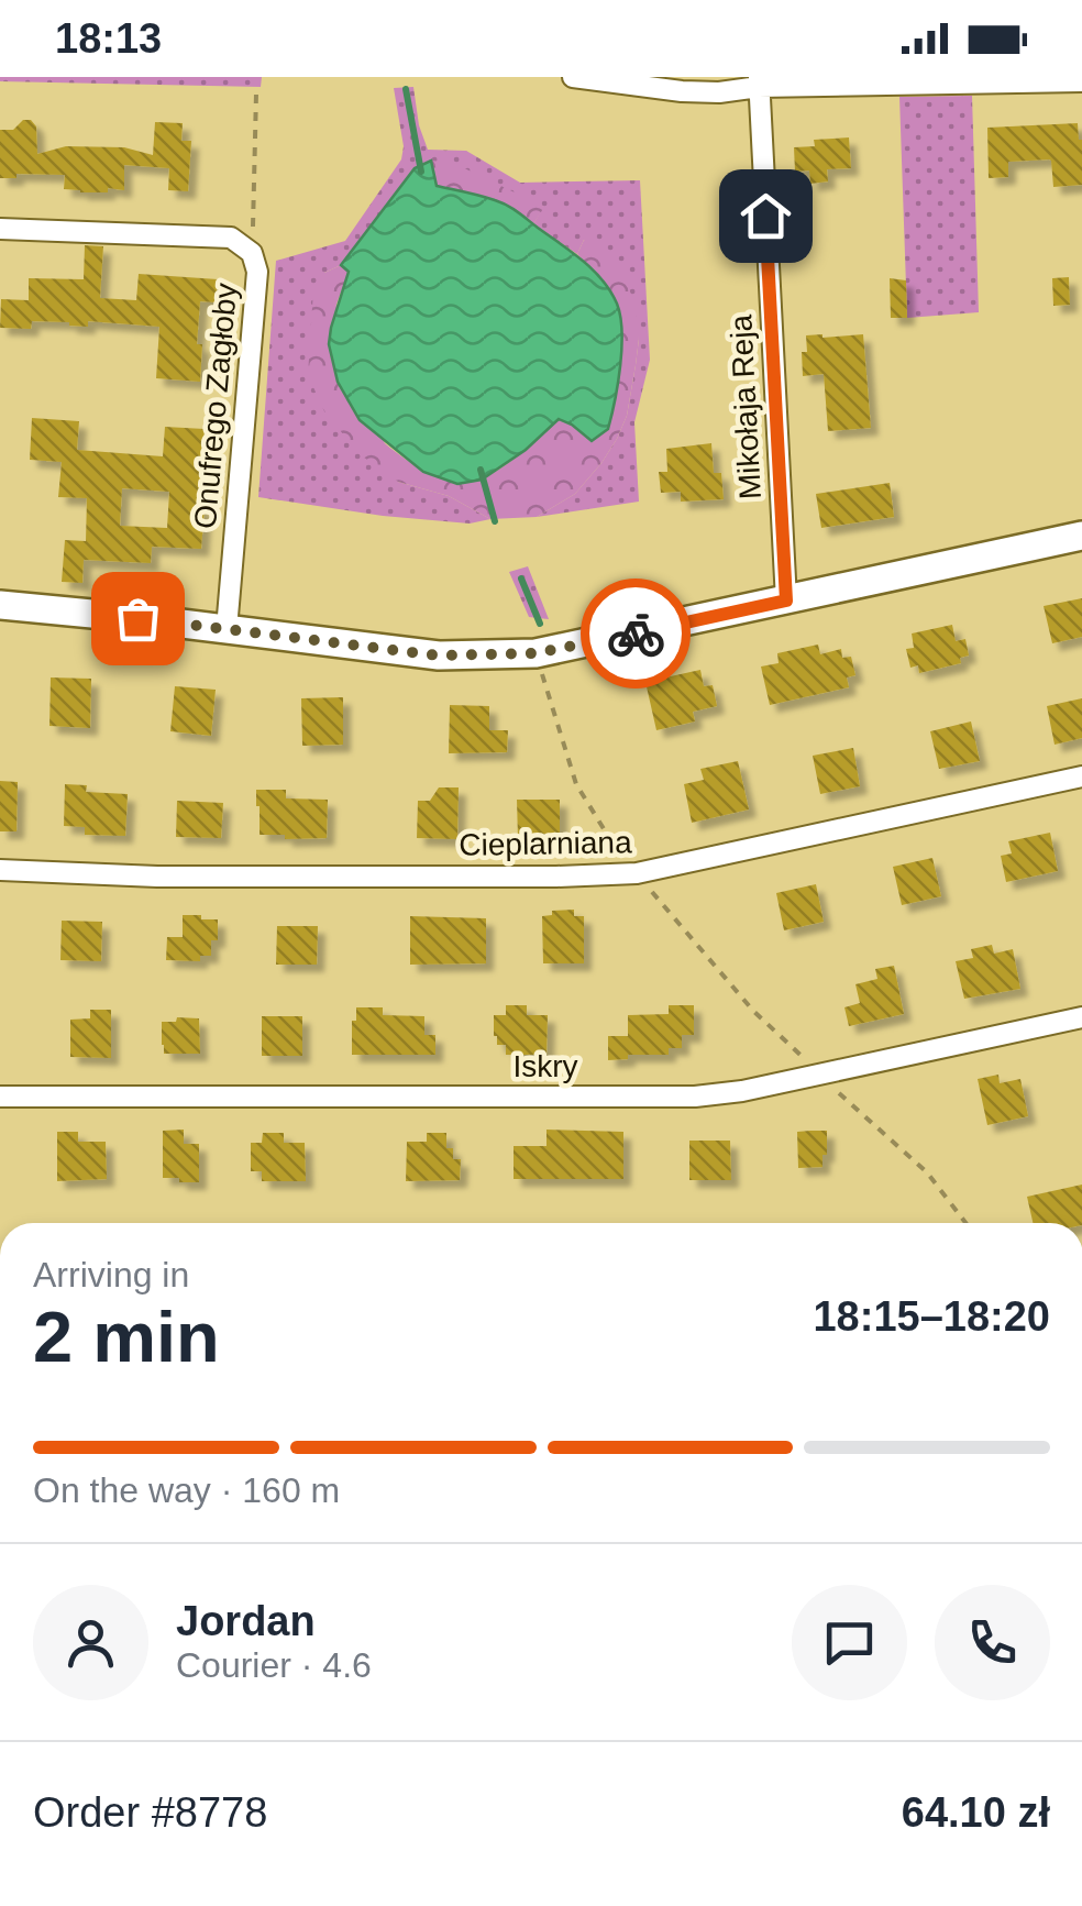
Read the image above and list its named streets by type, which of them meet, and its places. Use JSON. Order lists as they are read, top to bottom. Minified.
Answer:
{"streets":{"street":["Onufrego Zagłoby","Mikołaja Reja","Cieplarniana","Iskry"]},"page":{"status":"18:13","heading":["2 min","Arriving in","18:15–18:20"],"panel":["Jordan","Courier · 4.6","Order #8778","64.10 zł"],"bar":"On the way · 160 m"}}
